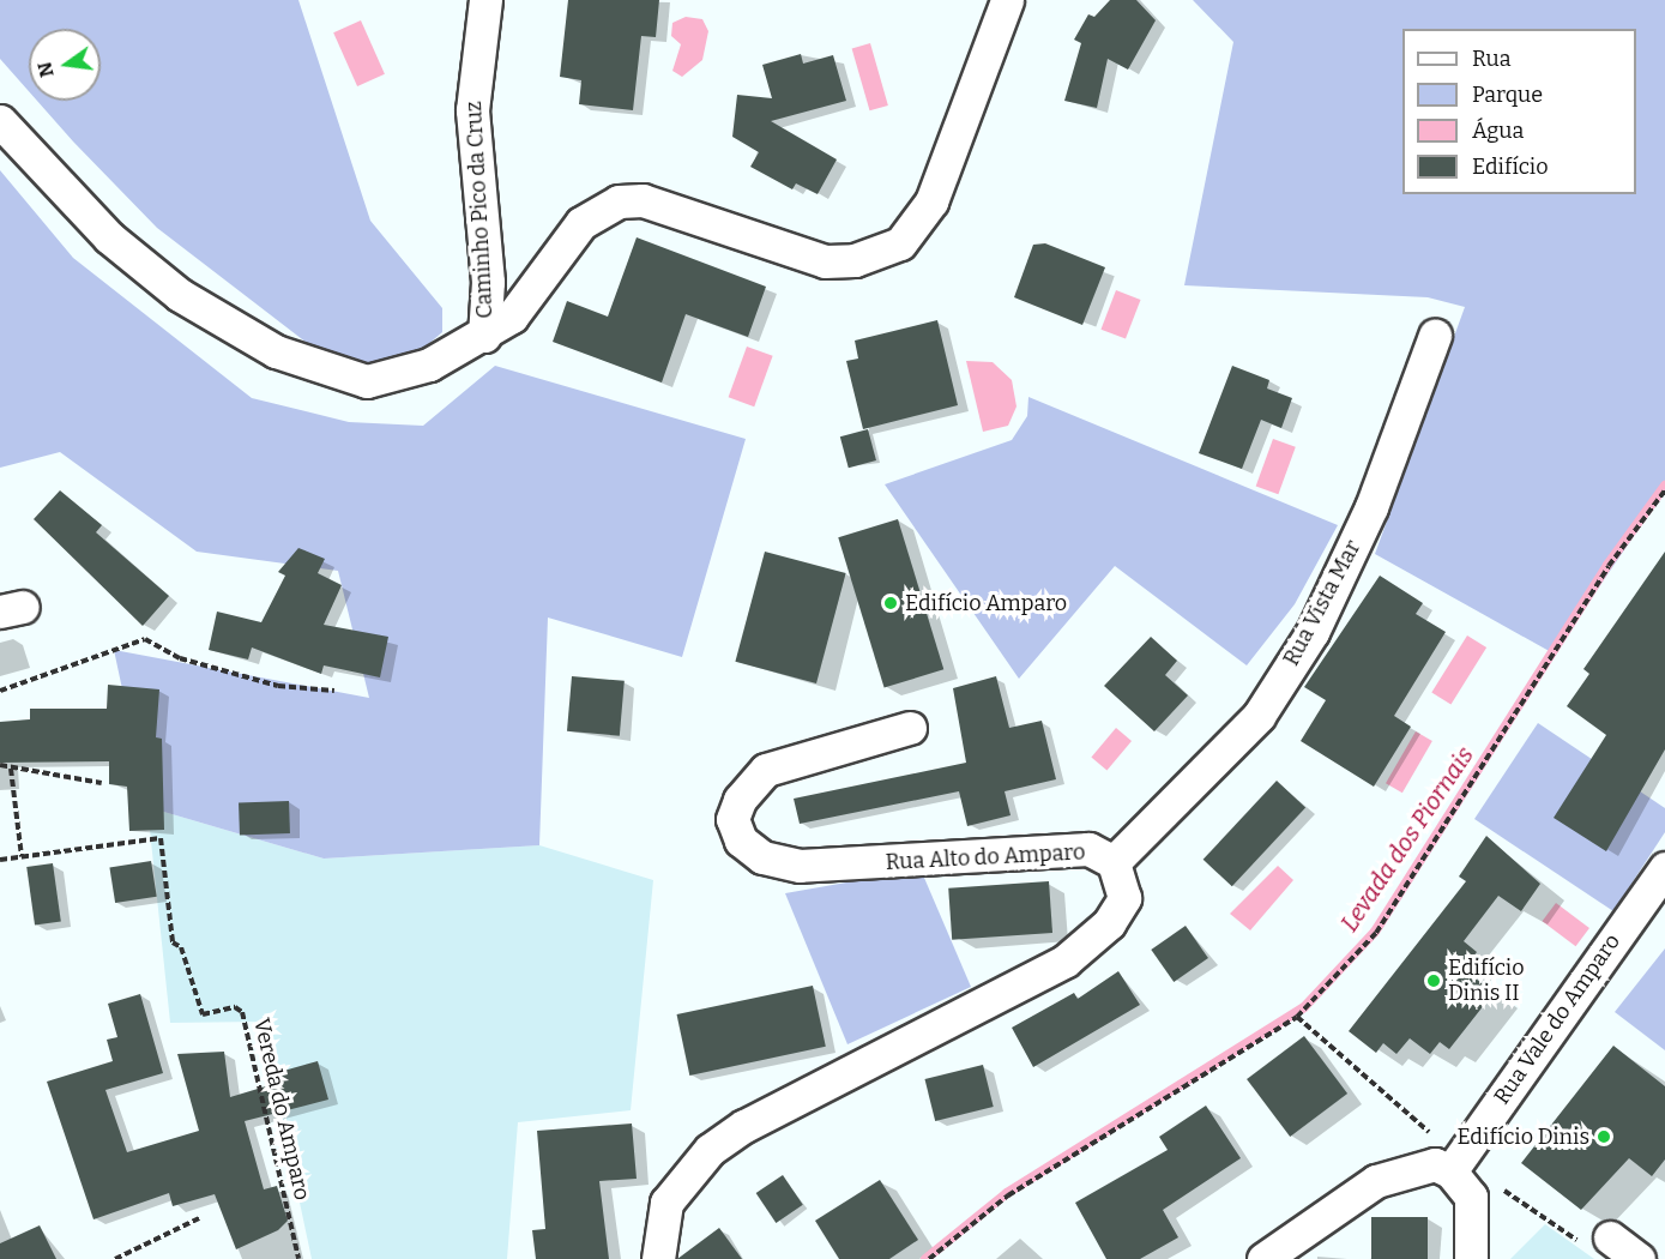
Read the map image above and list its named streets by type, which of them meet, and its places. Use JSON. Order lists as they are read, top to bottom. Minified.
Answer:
{"streets":{"street":["Caminho Pico da Cruz","Rua Vista Mar","Rua Alto do Amparo","Rua Vale do Amparo"],"path":["Vereda do Amparo"]},"crossings":[["Rua Vista Mar","Rua Alto do Amparo"]],"water":["Levada dos Piornais"],"places":["Edifício Amparo","Edifício Dinis II","Edifício Dinis"],"legend":["Rua","Parque","Água","Edifício"],"north":"left"}
